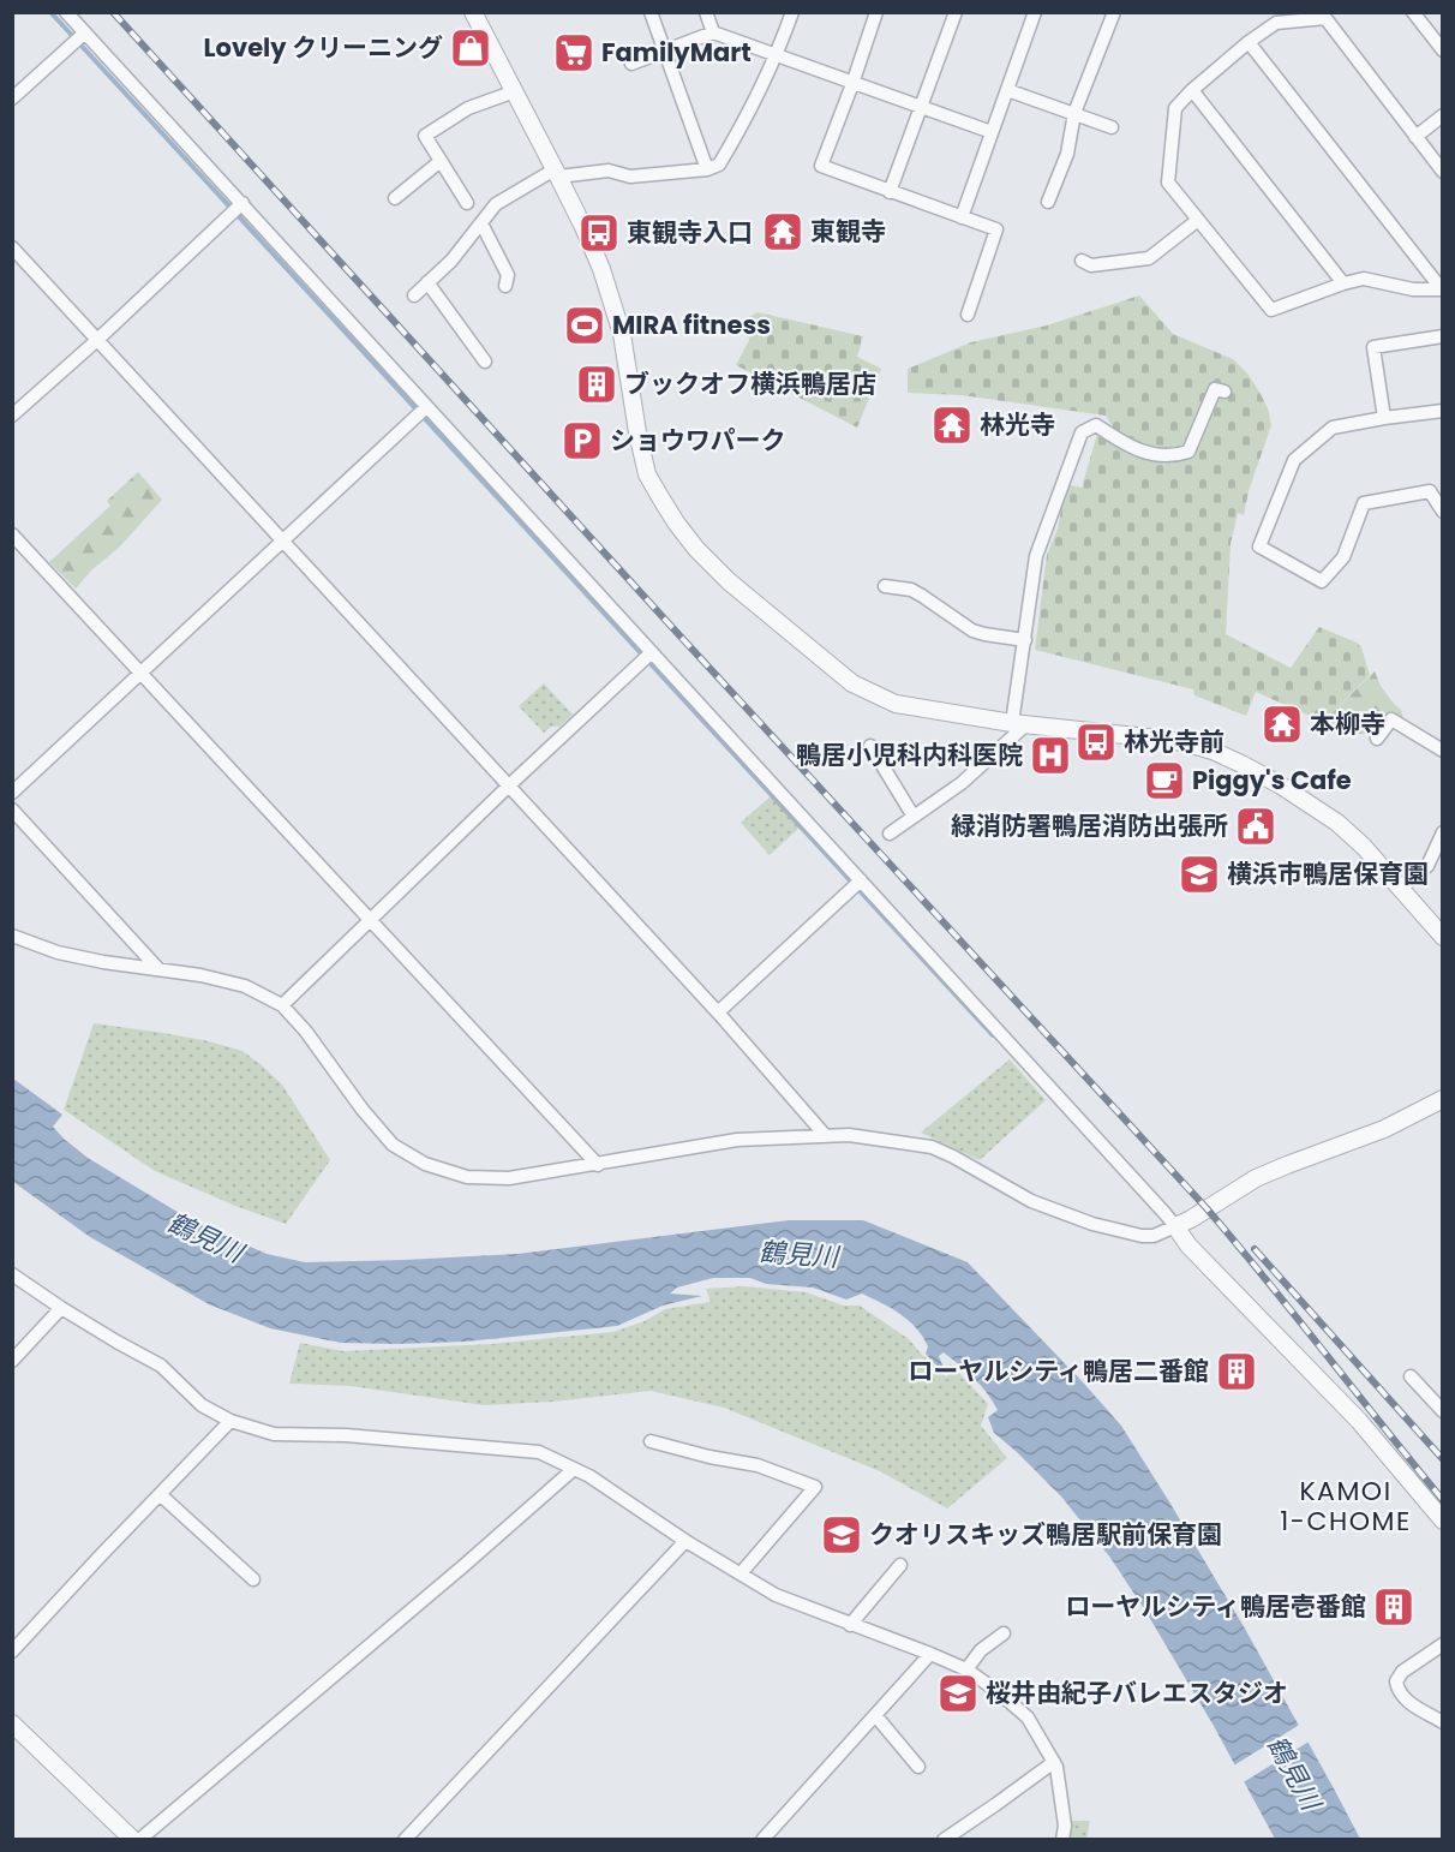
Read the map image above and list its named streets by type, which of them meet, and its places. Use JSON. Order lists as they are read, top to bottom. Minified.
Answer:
{"districts":["KAMOI 1-CHOME"],"water":["鶴見川"],"places":{"shop":["Lovely クリーニング"],"supermarket":["FamilyMart"],"temple":["東観寺","林光寺","本柳寺"],"bus stop":["東観寺入口","林光寺前"],"sports":["MIRA fitness"],"building":["ブックオフ横浜鴨居店","ローヤルシティ鴨居二番館","ローヤルシティ鴨居壱番館"],"parking":["ショウワパーク"],"hospital":["鴨居小児科内科医院"],"cafe":["Piggy's Cafe"],"public building":["緑消防署鴨居消防出張所"],"school or university":["横浜市鴨居保育園","クオリスキッズ鴨居駅前保育園","桜井由紀子バレエスタジオ"]}}
